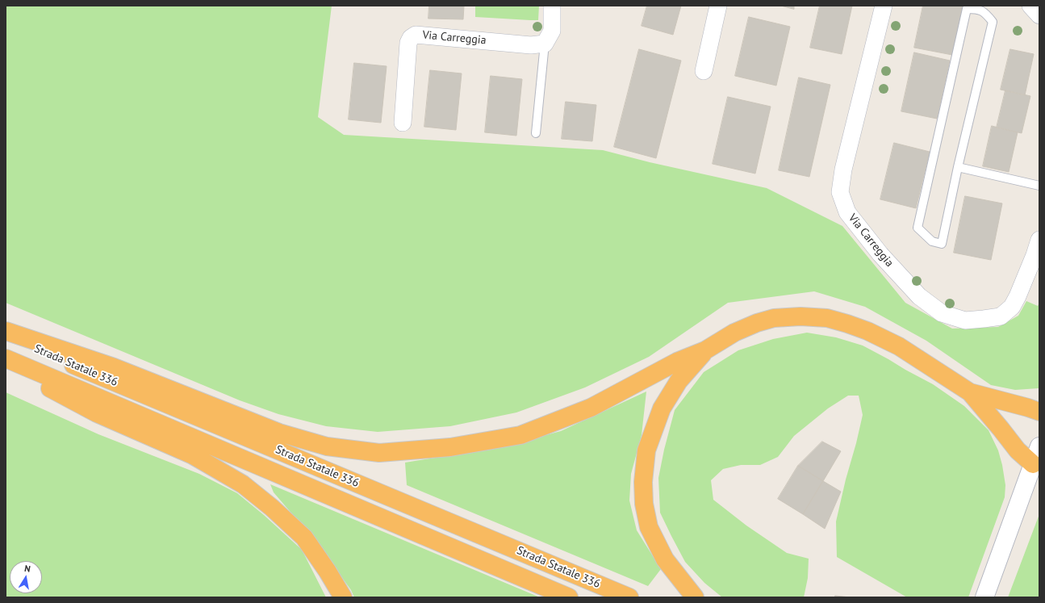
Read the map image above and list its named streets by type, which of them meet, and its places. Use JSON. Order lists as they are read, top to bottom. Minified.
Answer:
{"streets":{"highway":["Strada Statale 336"],"street":["Via Carreggia"]},"north":"top"}
